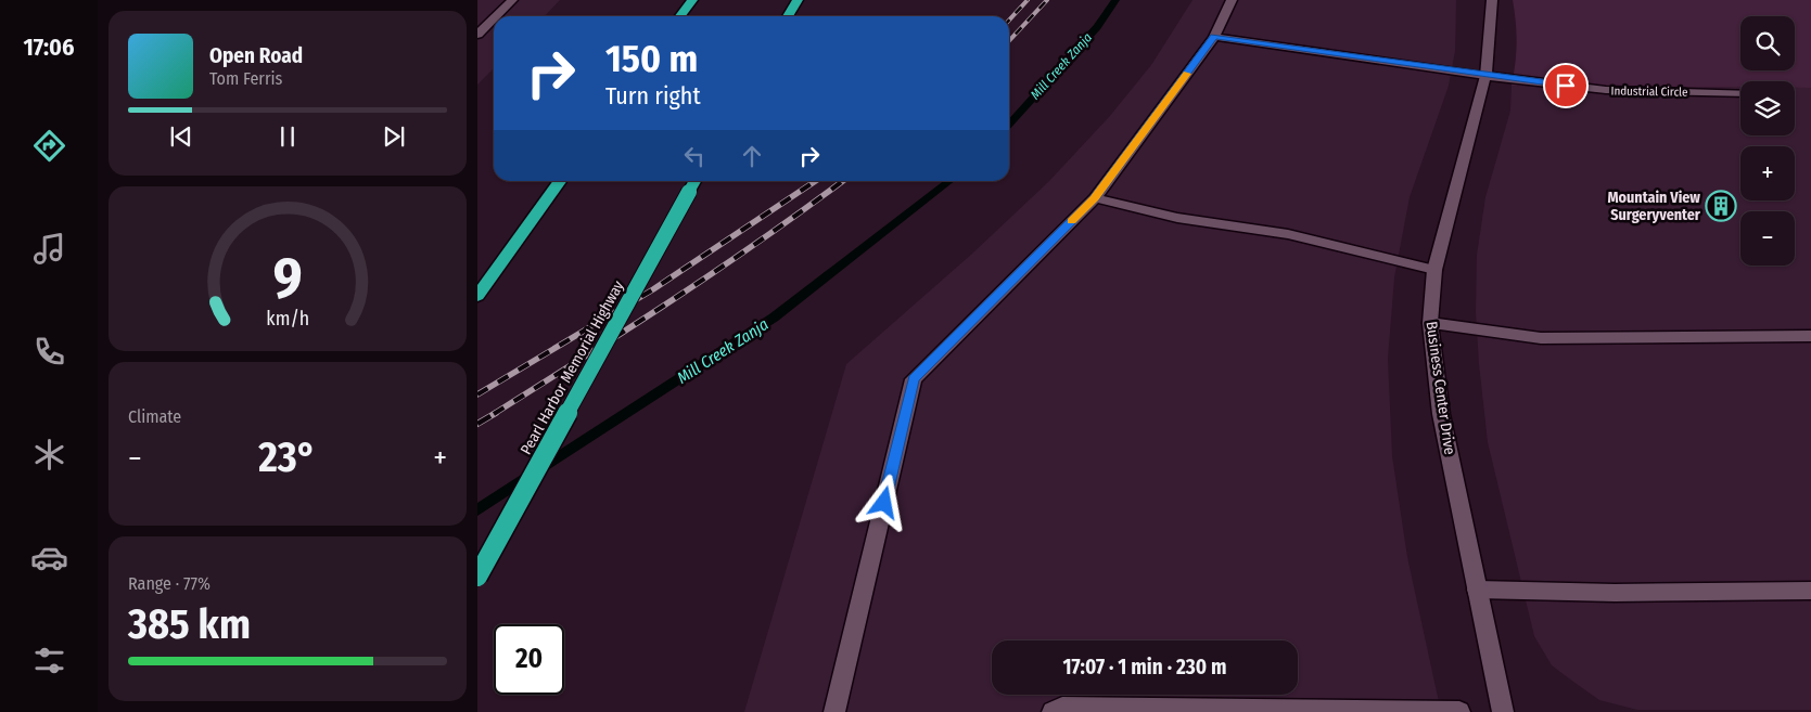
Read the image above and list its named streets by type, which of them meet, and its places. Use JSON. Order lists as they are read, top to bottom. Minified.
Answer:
{"streets":{"highway":["Pearl Harbor Memorial Highway"],"street":["Industrial Circle","Business Center Drive"]},"crossings":[["Industrial Circle","Business Center Drive"]],"water":["Mill Creek Zanja"],"places":{"building":["Mountain View Surgeryventer"]},"page":{"tabs":"17:06","map_buttons":["+","−"],"turn":["150 m","Turn right"],"song":["Open Road","Tom Ferris"],"tile":["Climate",["Range · 77%","385 km"]],"heat":["−","23°","+"],"limit":"20","trip":"17:07 · 1 min · 230 m","gauge":["9","km/h"]}}
